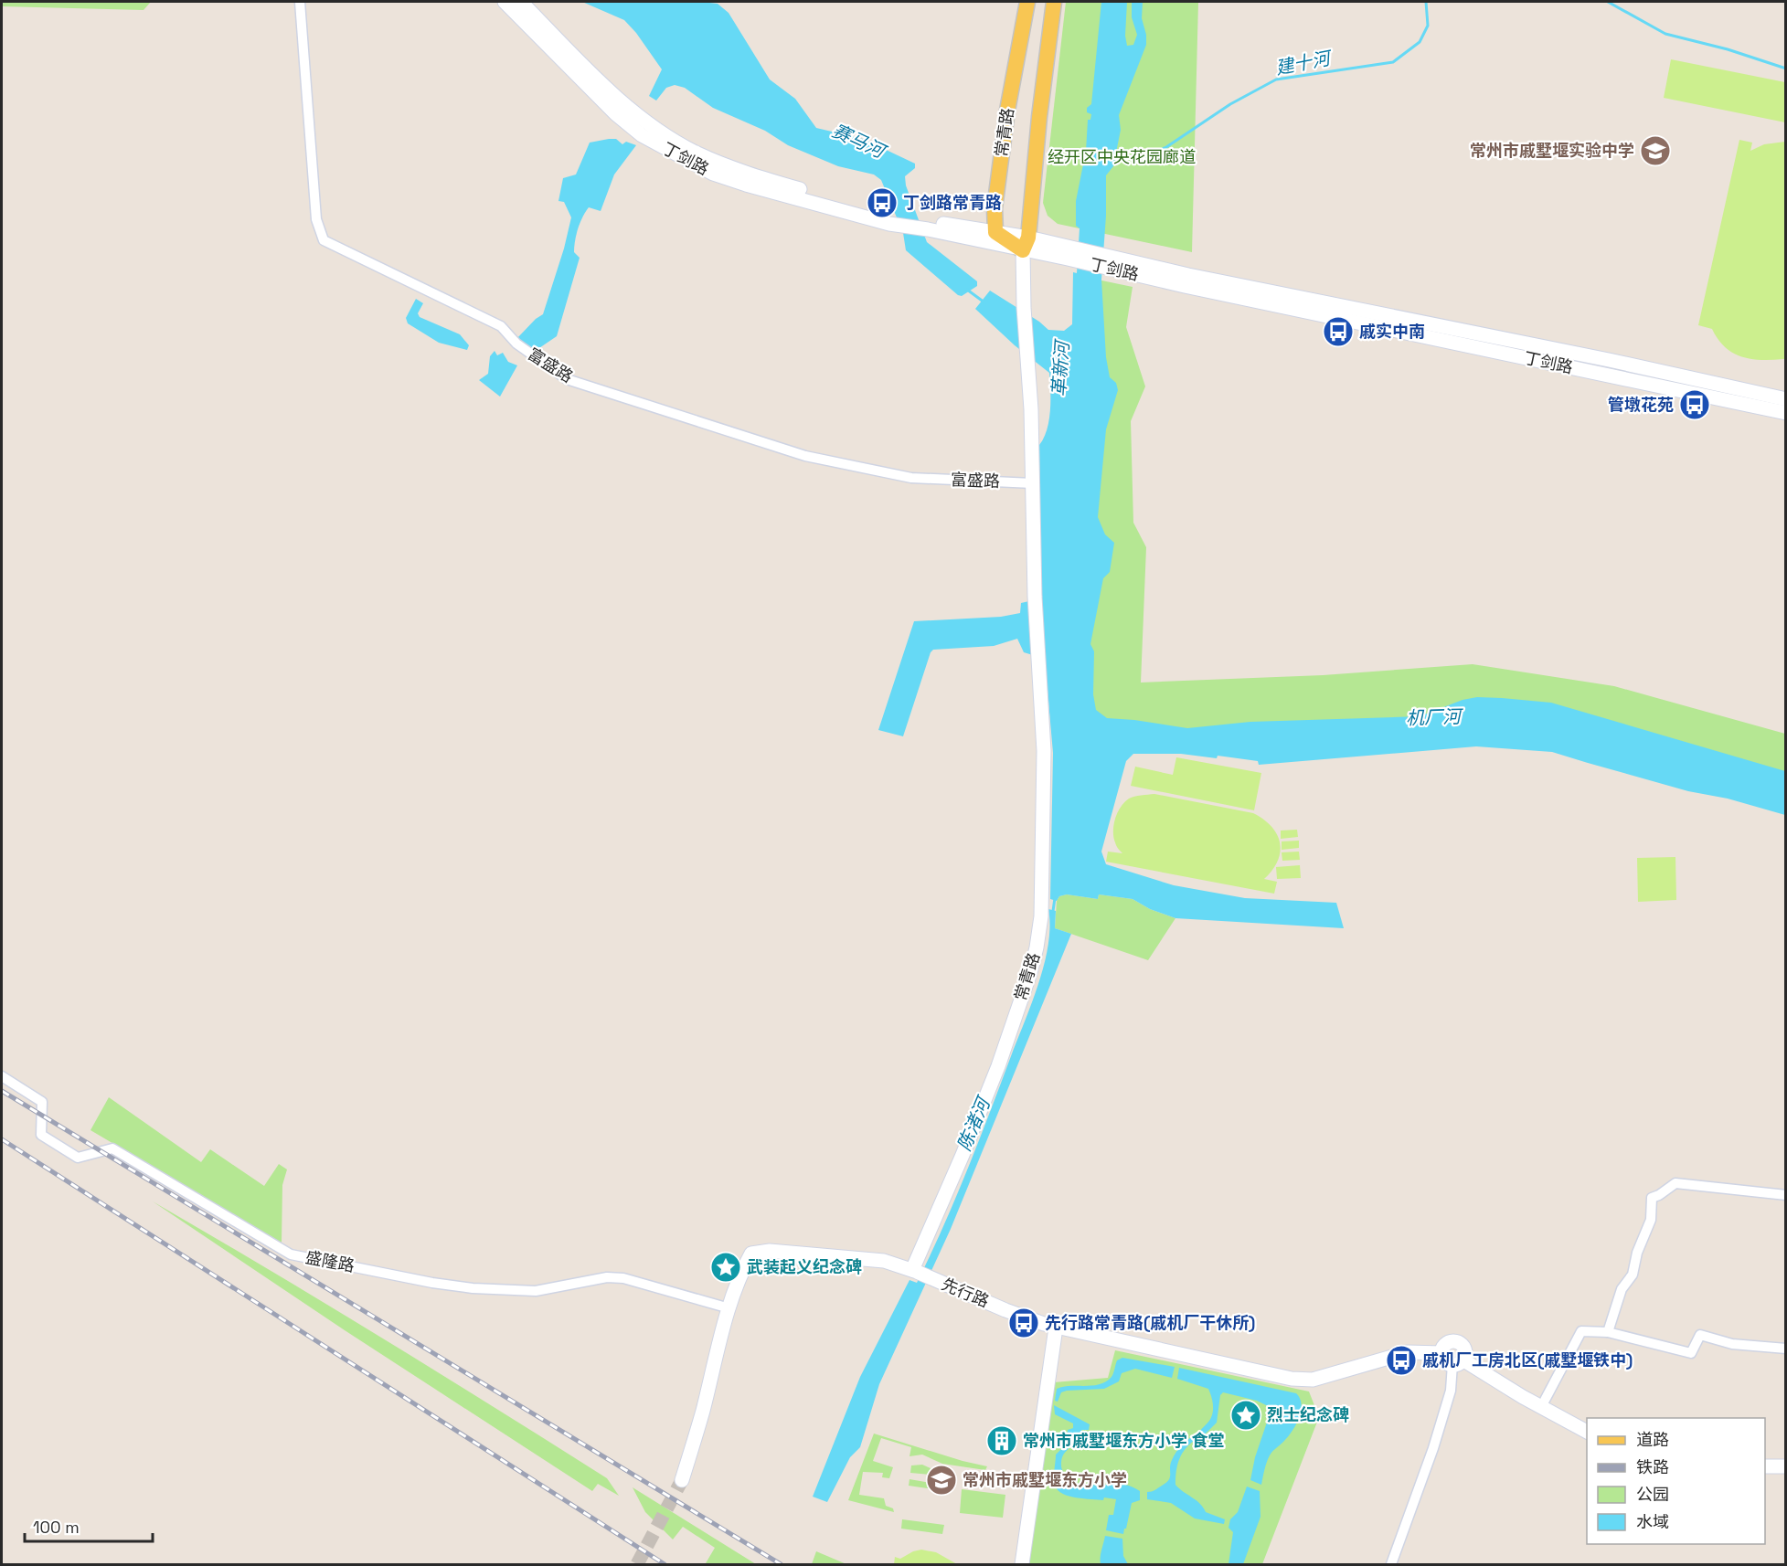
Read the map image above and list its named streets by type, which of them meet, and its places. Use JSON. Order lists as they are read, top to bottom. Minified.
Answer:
{"streets":{"main road":["常青路","丁剑路","先行路"],"street":["富盛路","盛隆路"]},"crossings":[["常青路","丁剑路"],["常青路","富盛路"],["常青路","先行路"],["盛隆路","先行路"]],"water":["建十河","赛马河","革新河","机厂河","陈渚河"],"parks":["经开区中央花园廊道"],"places":{"school or university":["常州市戚墅堰实验中学","常州市戚墅堰东方小学"],"bus stop":["丁剑路常青路","戚实中南","管墩花苑","先行路常青路(戚机厂干休所)","戚机厂工房北区(戚墅堰铁中)"],"place":["武装起义纪念碑","烈士纪念碑"],"building":["常州市戚墅堰东方小学 食堂"]},"legend":["道路","铁路","公园","水域"],"scale_bar":"100 m"}
